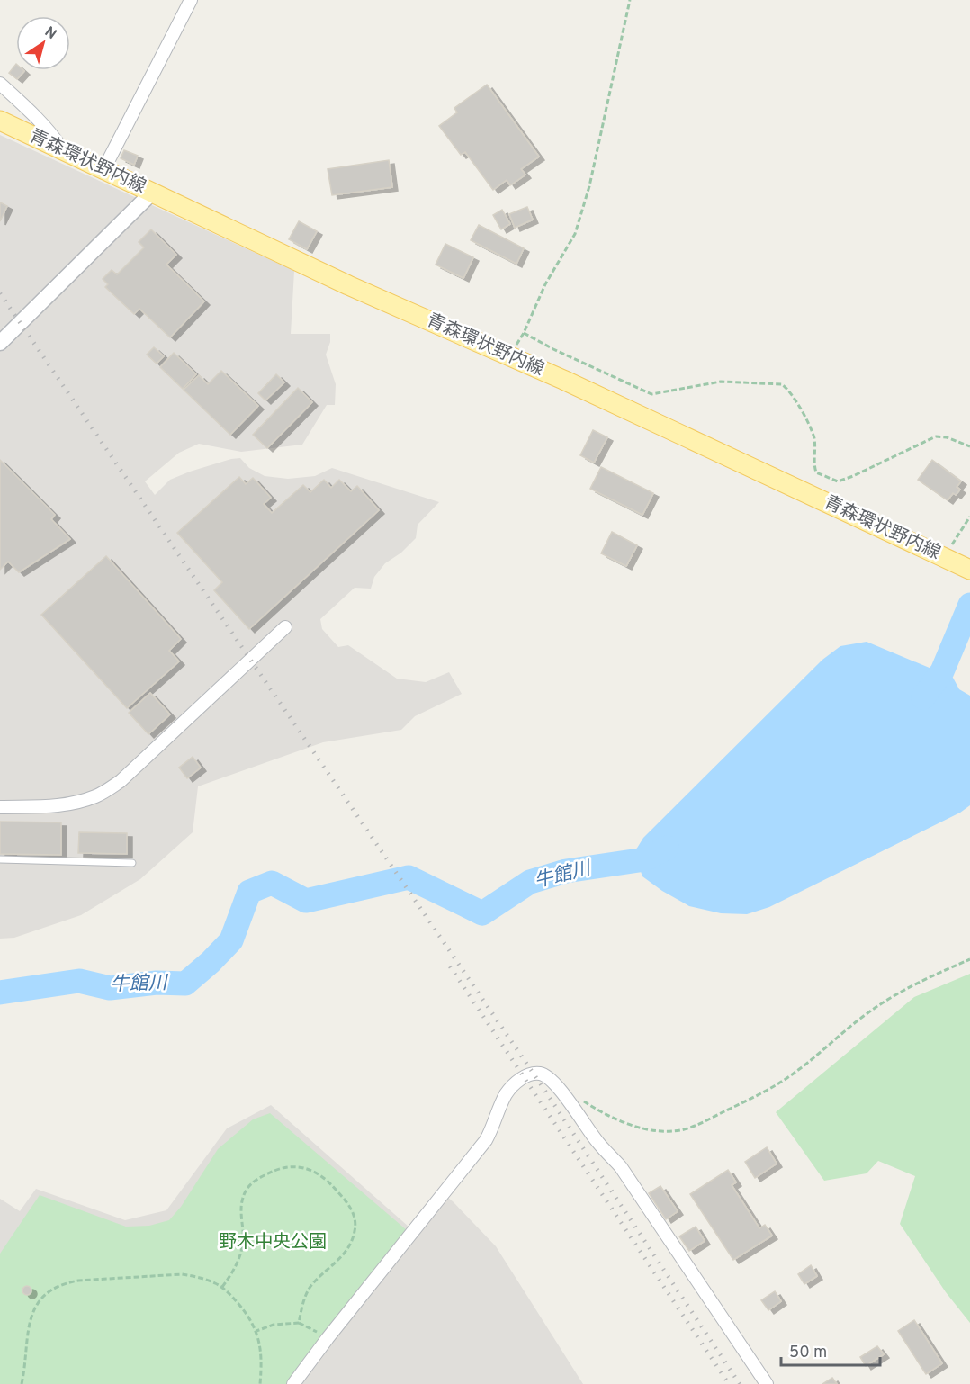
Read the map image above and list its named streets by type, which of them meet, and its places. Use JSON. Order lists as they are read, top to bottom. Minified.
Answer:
{"streets":{"main road":["青森環状野内線"]},"water":["牛館川"],"parks":["野木中央公園"],"scale_bar":"50 m","north":"top right"}
